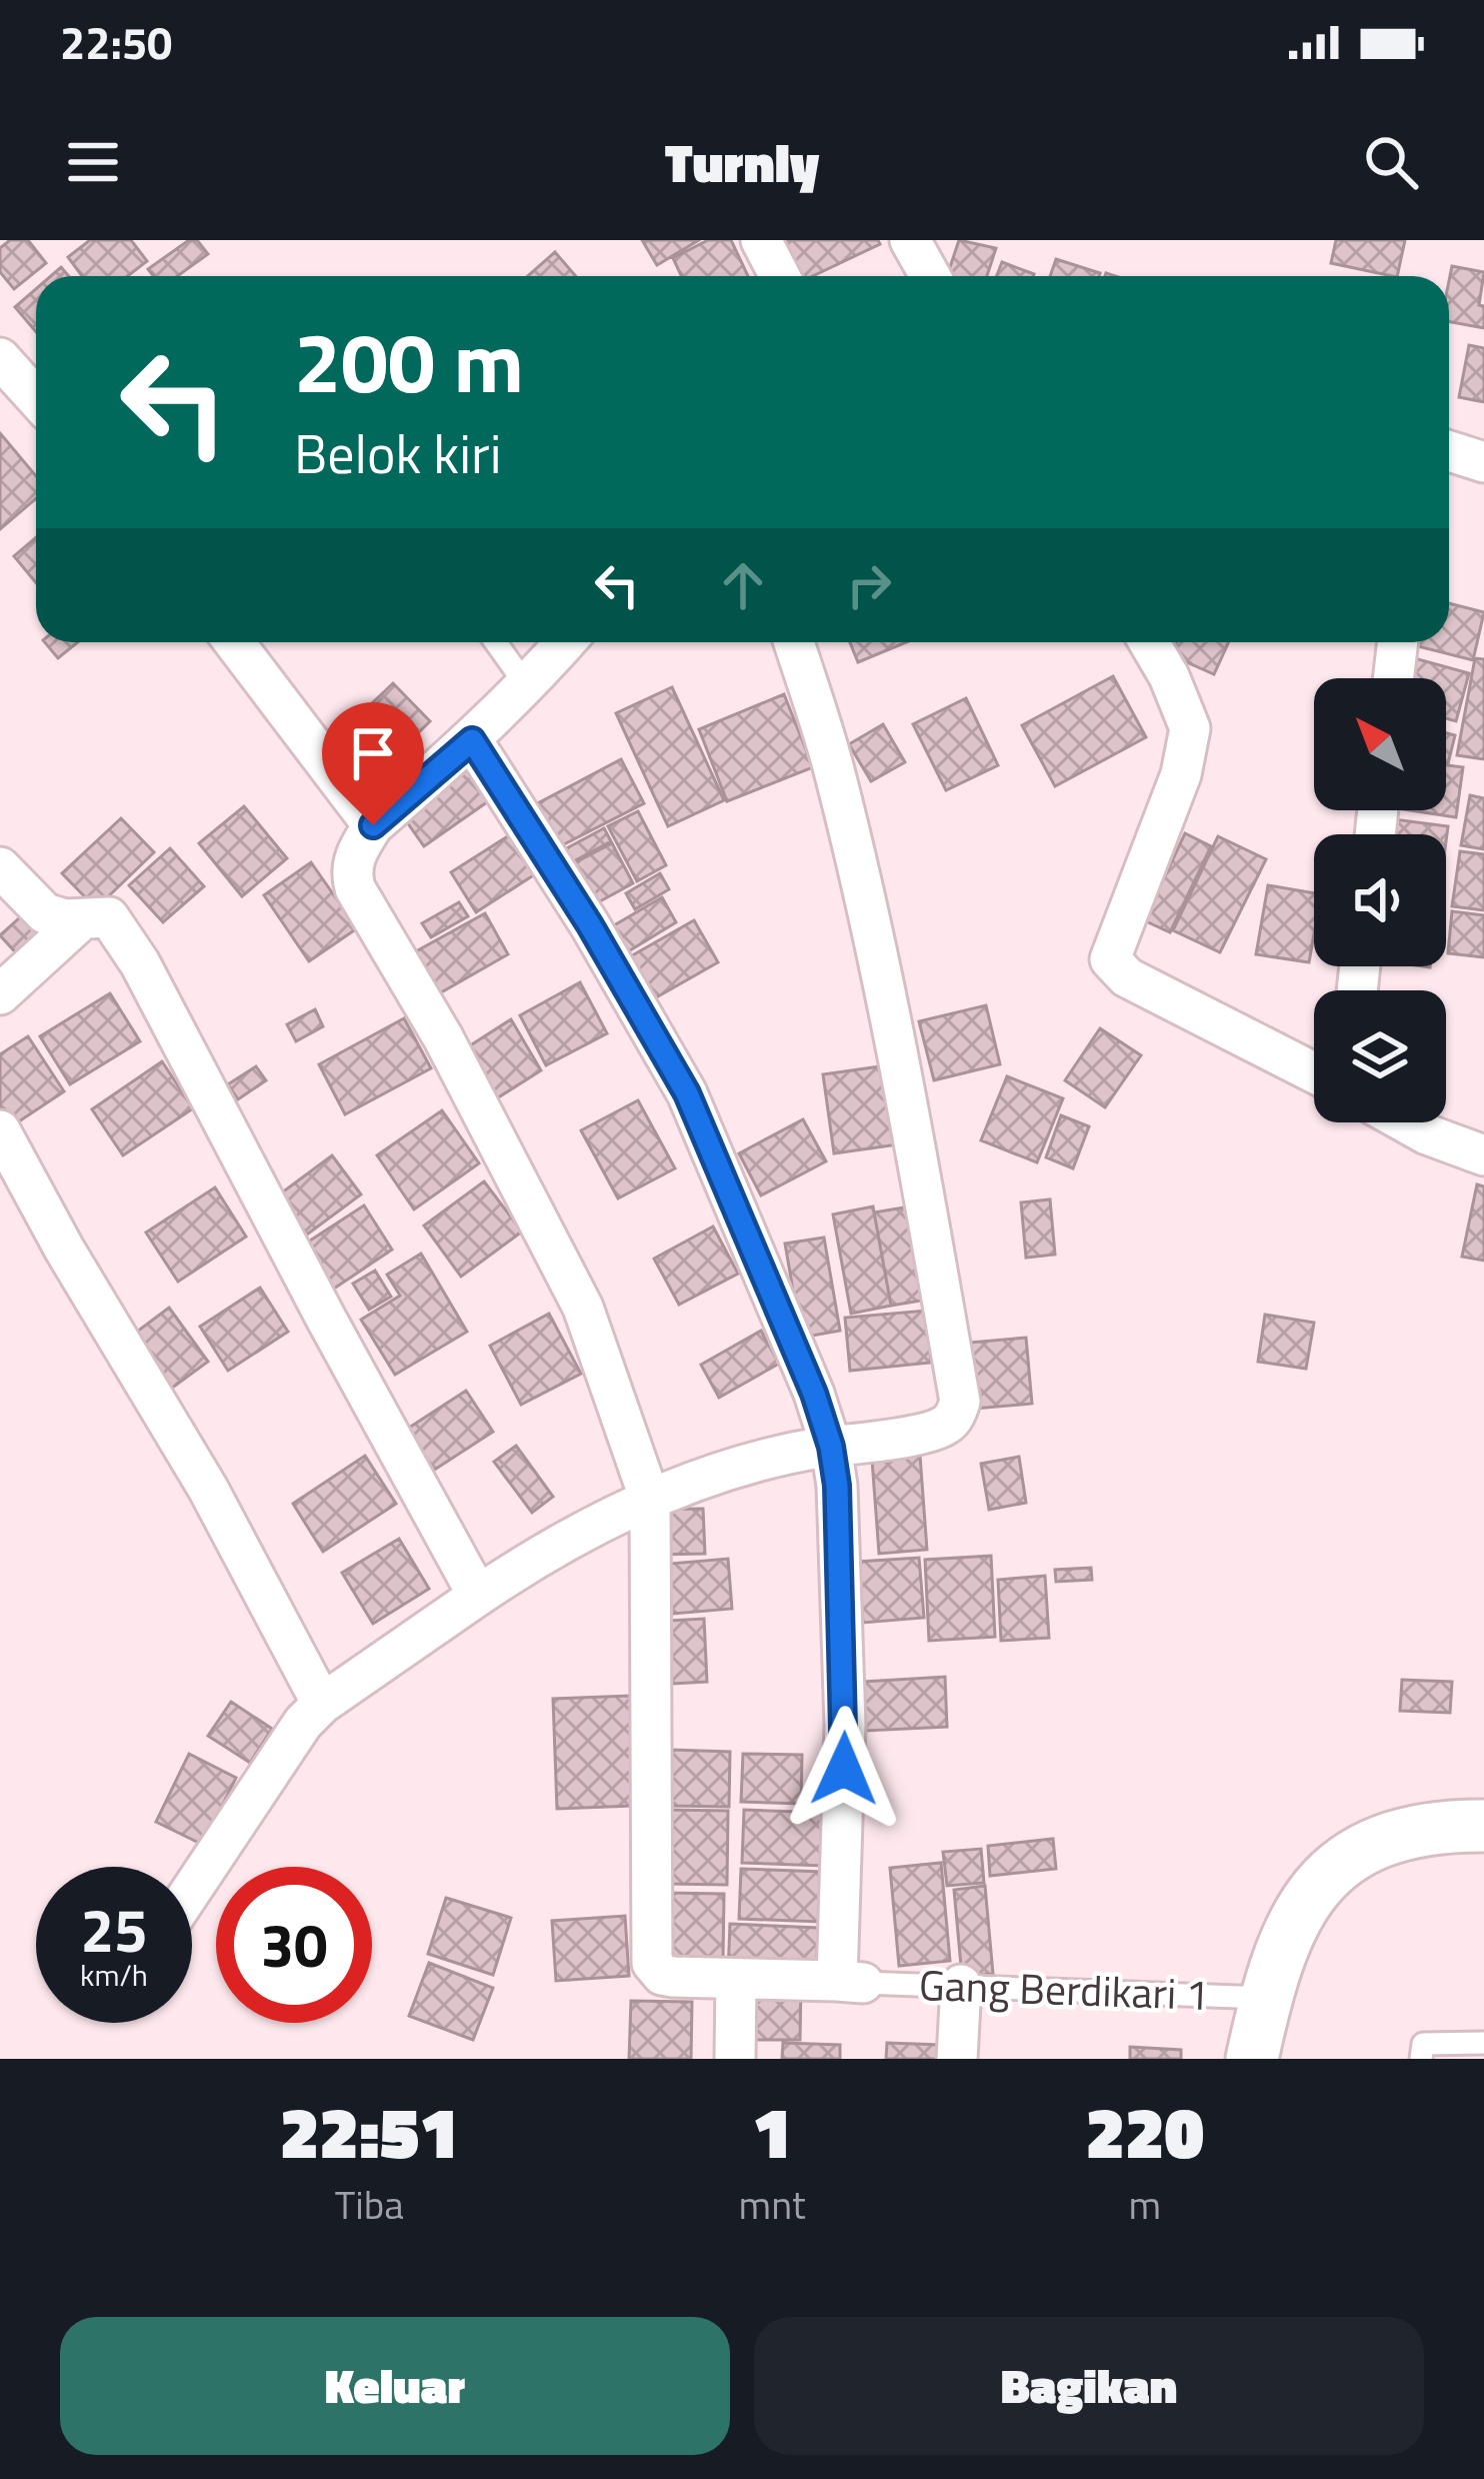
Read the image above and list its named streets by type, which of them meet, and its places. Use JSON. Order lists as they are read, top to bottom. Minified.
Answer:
{"streets":{"lane":["Gang Berdikari 1"]},"north":"top left","page":{"status":"22:50","header":"Turnly","turn":["200 m","Belok kiri"],"speed":"25 km/h","limit":"30","eta":["22:51","Tiba","1","mnt","220","m"],"buttons":["Keluar","Bagikan"]}}
